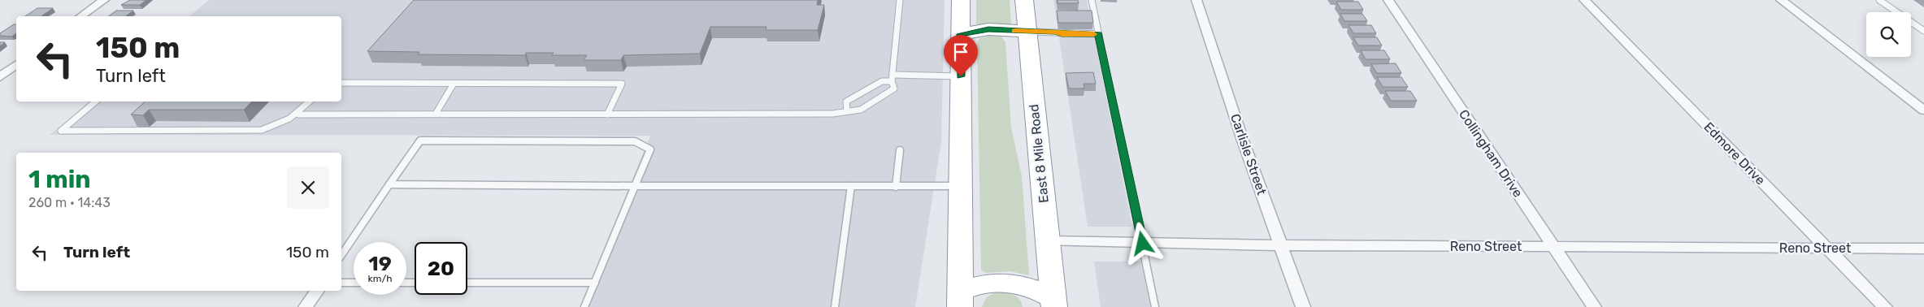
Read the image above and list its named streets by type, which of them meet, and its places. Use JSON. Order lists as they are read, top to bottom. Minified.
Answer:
{"streets":{"highway":["East 8 Mile Road"],"street":["Collingham Drive","Edmore Drive","Carlisle Street","Reno Street"]},"crossings":[["East 8 Mile Road","Reno Street"],["Collingham Drive","Reno Street"],["Edmore Drive","Reno Street"],["Carlisle Street","Reno Street"]],"page":{"turn":["150 m","Turn left"],"heading":["1 min","260 m · 14:43"],"list":[{"name":"Turn left","value":"150 m"}],"speed":"19 km/h","limit":"20"}}
